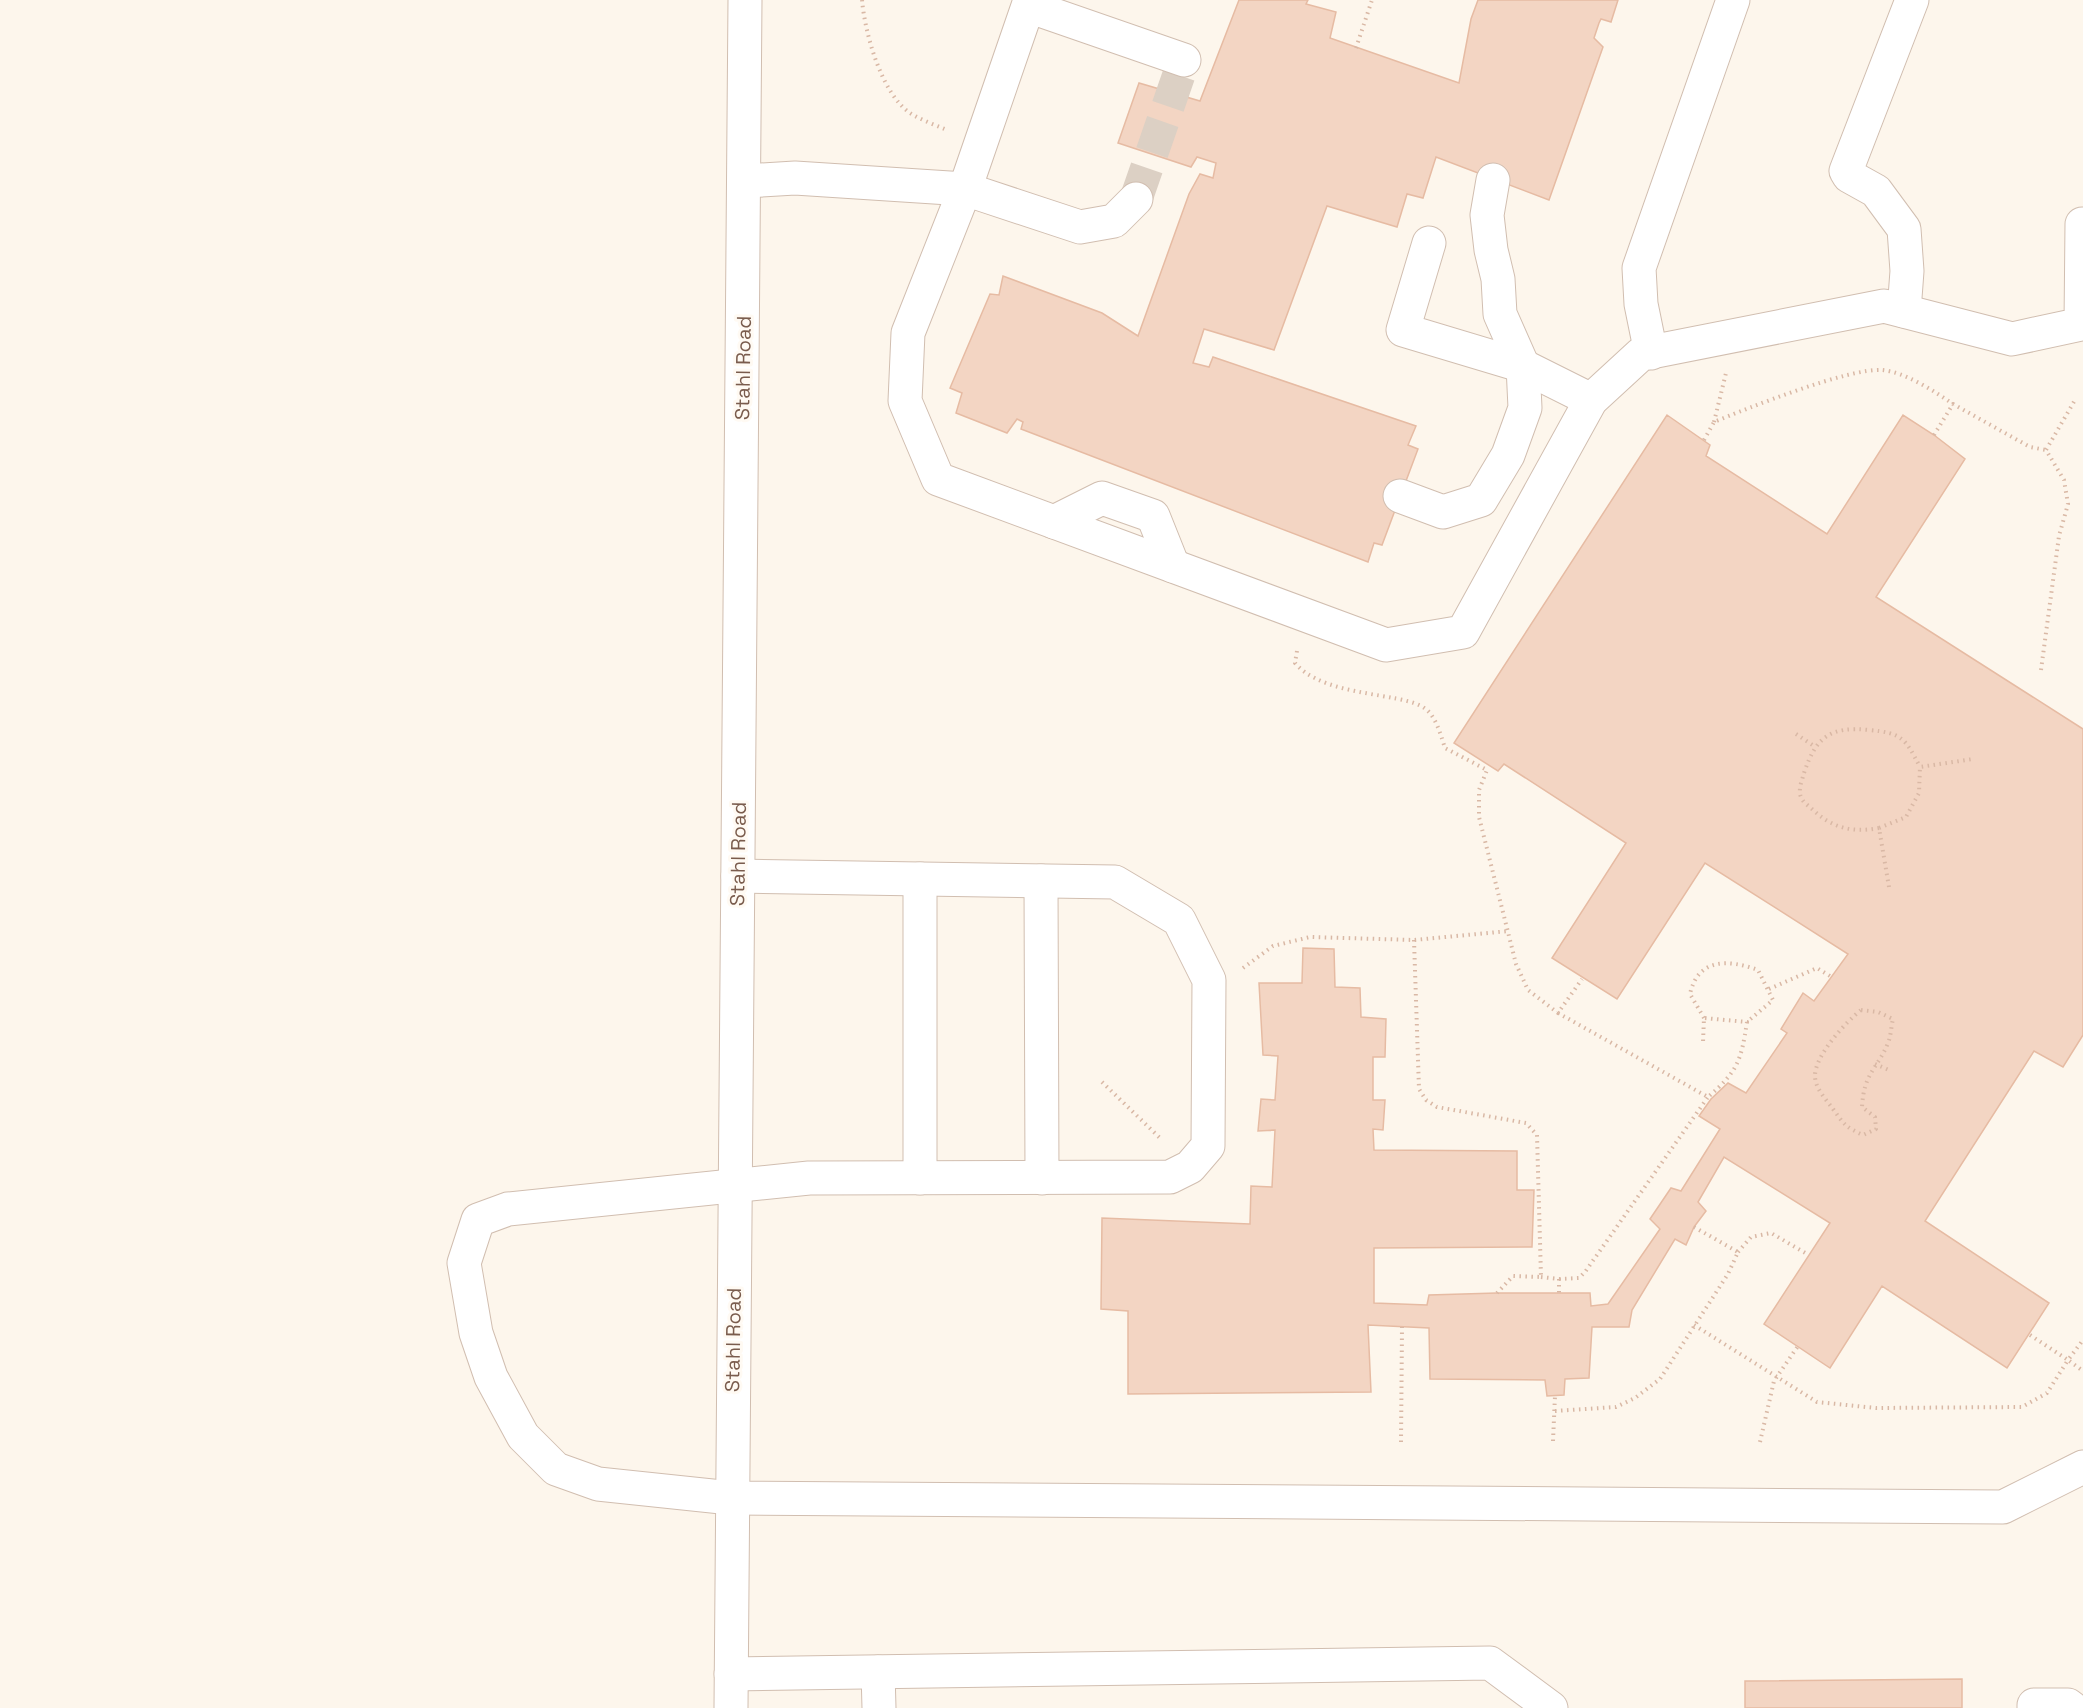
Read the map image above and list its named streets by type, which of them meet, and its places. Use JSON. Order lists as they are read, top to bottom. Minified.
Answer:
{"streets":{"street":["Stahl Road"]}}
